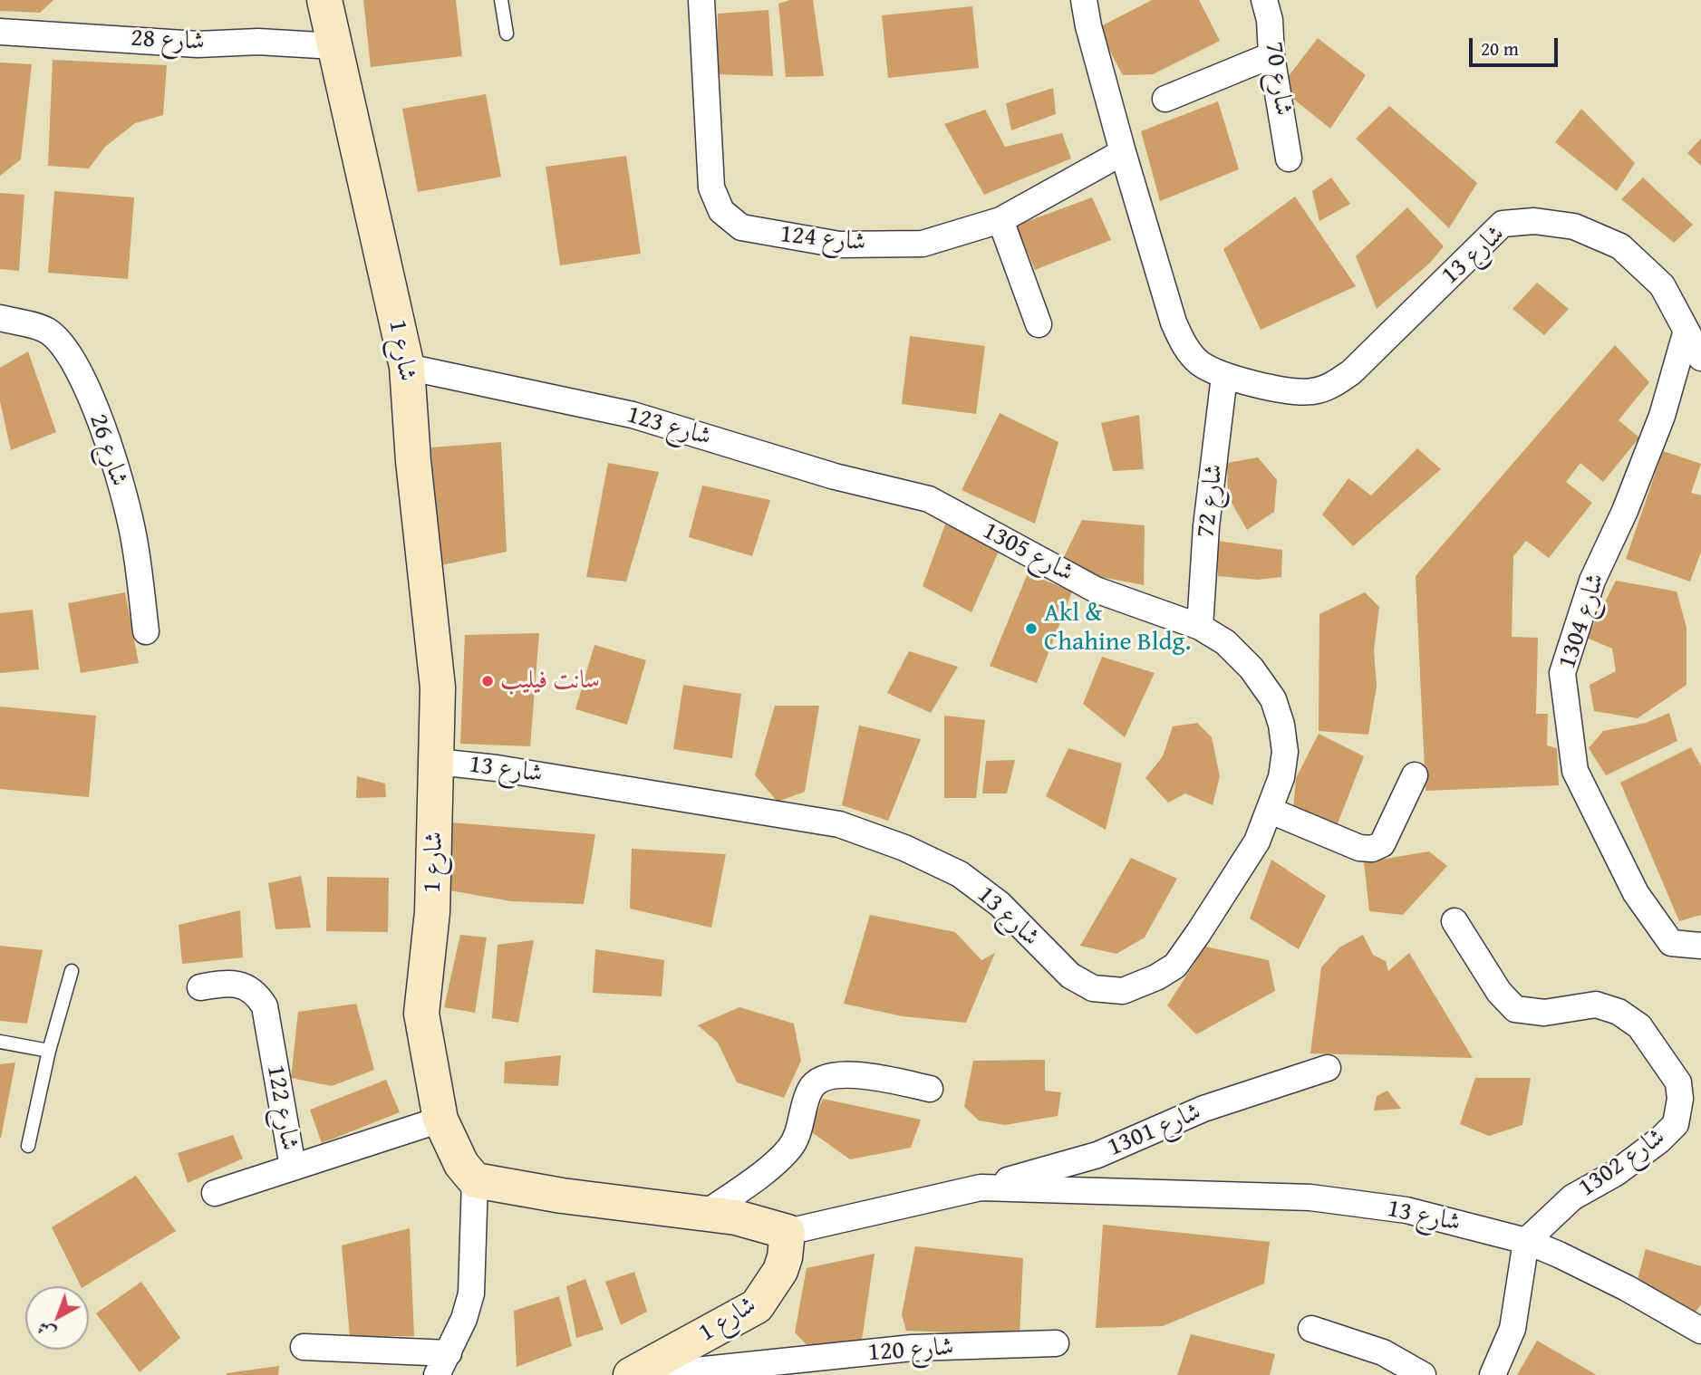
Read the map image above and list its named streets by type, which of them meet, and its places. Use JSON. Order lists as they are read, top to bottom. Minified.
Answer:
{"streets":{"street":["شارع 28","شارع 70","شارع 124","شارع 13","شارع 1","شارع 123","شارع 26","شارع 72","شارع 1305","شارع 1304","شارع 122","شارع 1301","شارع 1302","شارع 120"]},"crossings":[["شارع 28","شارع 1"],["شارع 13","شارع 1"],["شارع 13","شارع 72"],["شارع 13","شارع 1305"],["شارع 13","شارع 1304"],["شارع 13","شارع 1301"],["شارع 13","شارع 1302"],["شارع 1","شارع 123"],["شارع 1","شارع 122"],["شارع 123","شارع 1305"],["شارع 72","شارع 1305"]],"places":["Akl & Chahine Bldg.","سانت فيليب"],"scale_bar":"20 m","north":"bottom left"}
